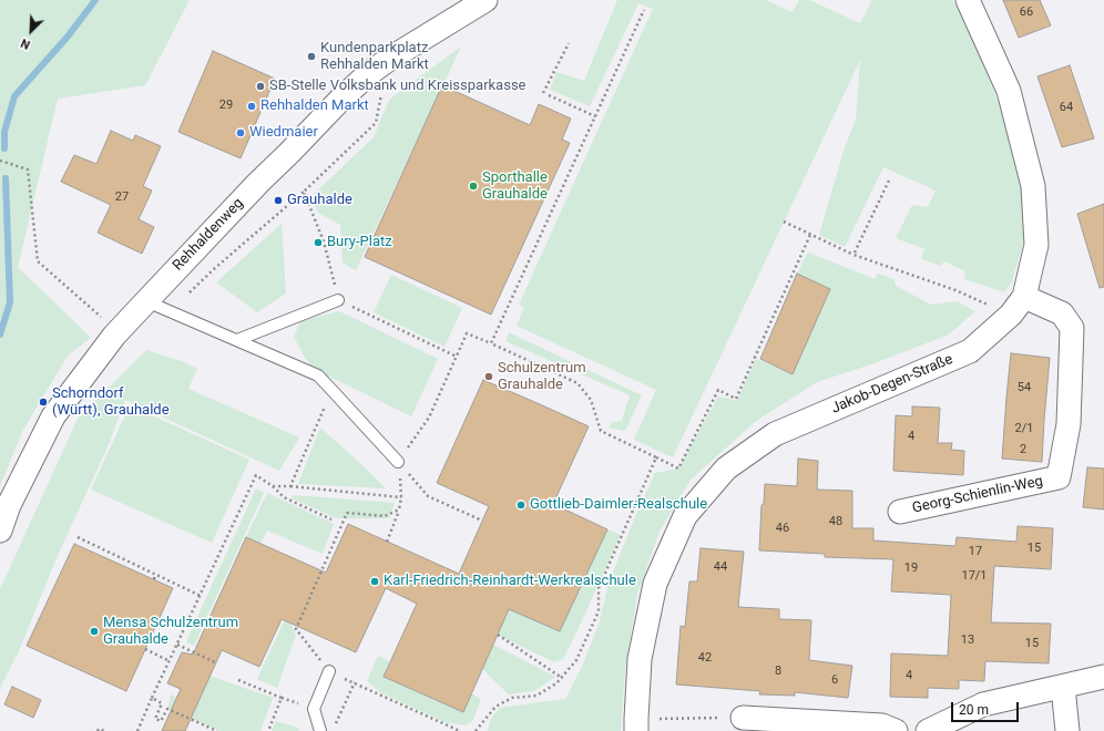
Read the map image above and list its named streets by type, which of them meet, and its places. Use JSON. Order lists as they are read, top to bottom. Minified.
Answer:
{"streets":{"street":["Rehhaldenweg","Jakob-Degen-Straße","Georg-Schienlin-Weg"]},"crossings":[["Jakob-Degen-Straße","Georg-Schienlin-Weg"]],"places":["Kundenparkplatz Rehhalden Markt","SB-Stelle Volksbank und Kreissparkasse","Rehhalden Markt","Wiedmaier","Sporthalle Grauhalde","Grauhalde","Bury-Platz","Schulzentrum Grauhalde","Schorndorf (Württ), Grauhalde","Gottlieb-Daimler-Realschule","Karl-Friedrich-Reinhardt-Werkrealschule","Mensa Schulzentrum Grauhalde"],"house_numbers":["66","29","64","27","54","2/1","4","2","48","46","15","17","44","19","17/1","13","15","42","8","4","6"],"scale_bar":"20 m","north":"bottom left"}
